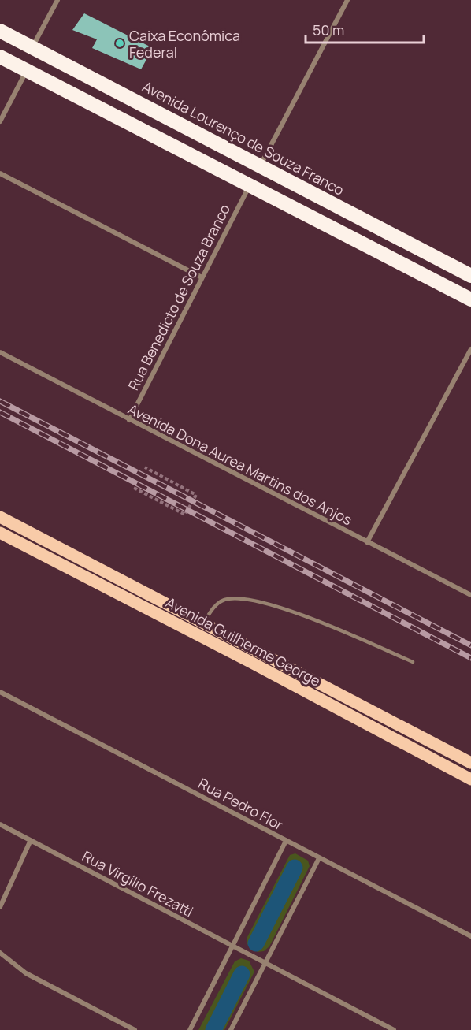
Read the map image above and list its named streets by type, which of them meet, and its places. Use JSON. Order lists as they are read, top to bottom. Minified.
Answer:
{"streets":{"highway":["Avenida Lourenço de Souza Franco"],"main road":["Avenida Guilherme George"],"street":["Rua Benedicto de Souza Branco","Avenida Dona Aurea Martins dos Anjos","Rua Pedro Flor","Rua Virgílio Frezatti"]},"crossings":[["Rua Benedicto de Souza Branco","Avenida Dona Aurea Martins dos Anjos"]],"places":["Caixa Econômica Federal"],"scale_bar":"50 m"}
